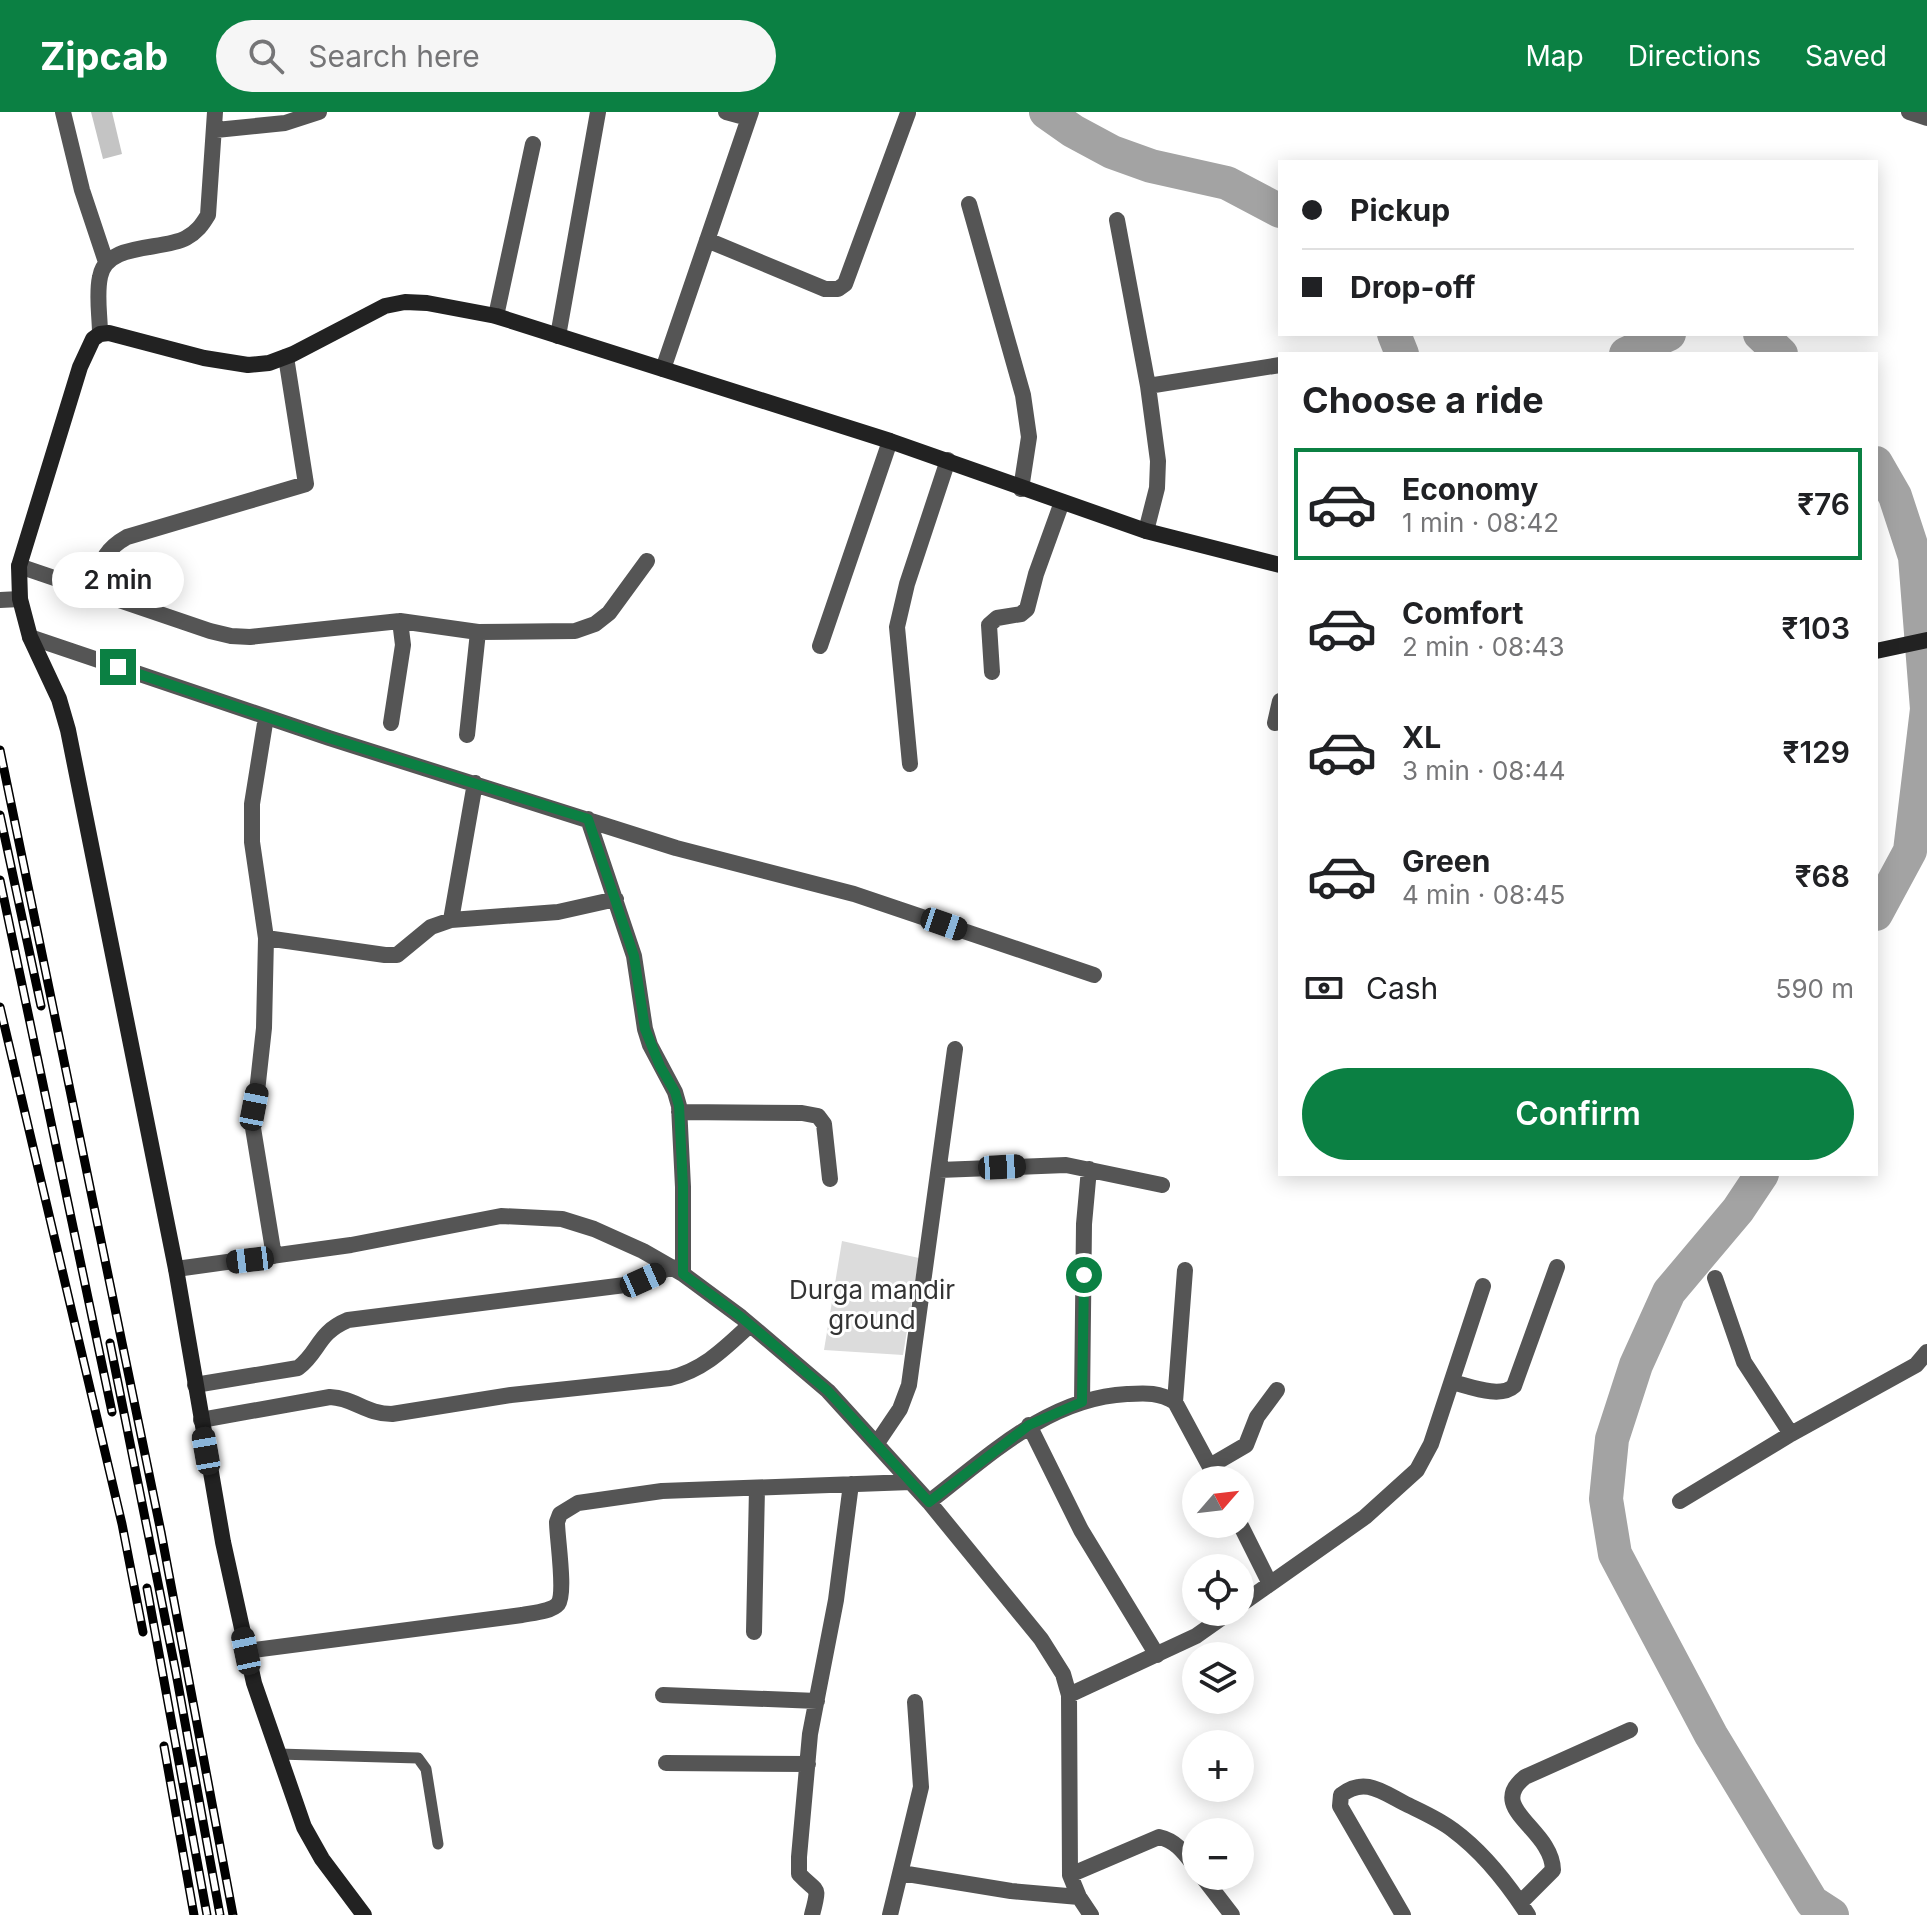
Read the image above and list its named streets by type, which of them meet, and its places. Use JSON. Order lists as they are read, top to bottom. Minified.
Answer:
{"parks":["Durga mandir ground"],"north":"top right","page":{"header":"Zipcab","search":"Search here","nav":["Map","Directions","Saved"],"banner":["Pickup","Drop-off"],"heading":"Choose a ride","list":[{"name":"Economy","note":"1 min · 08:42","value":"₹76"},{"name":"Comfort","note":"2 min · 08:43","value":"₹103"},{"name":"XL","note":"3 min · 08:44","value":"₹129"},{"name":"Green","note":"4 min · 08:45","value":"₹68"}],"bubble":"2 min","pay":["Cash","590 m"],"buttons":"Confirm","map_buttons":["+","−"]}}
